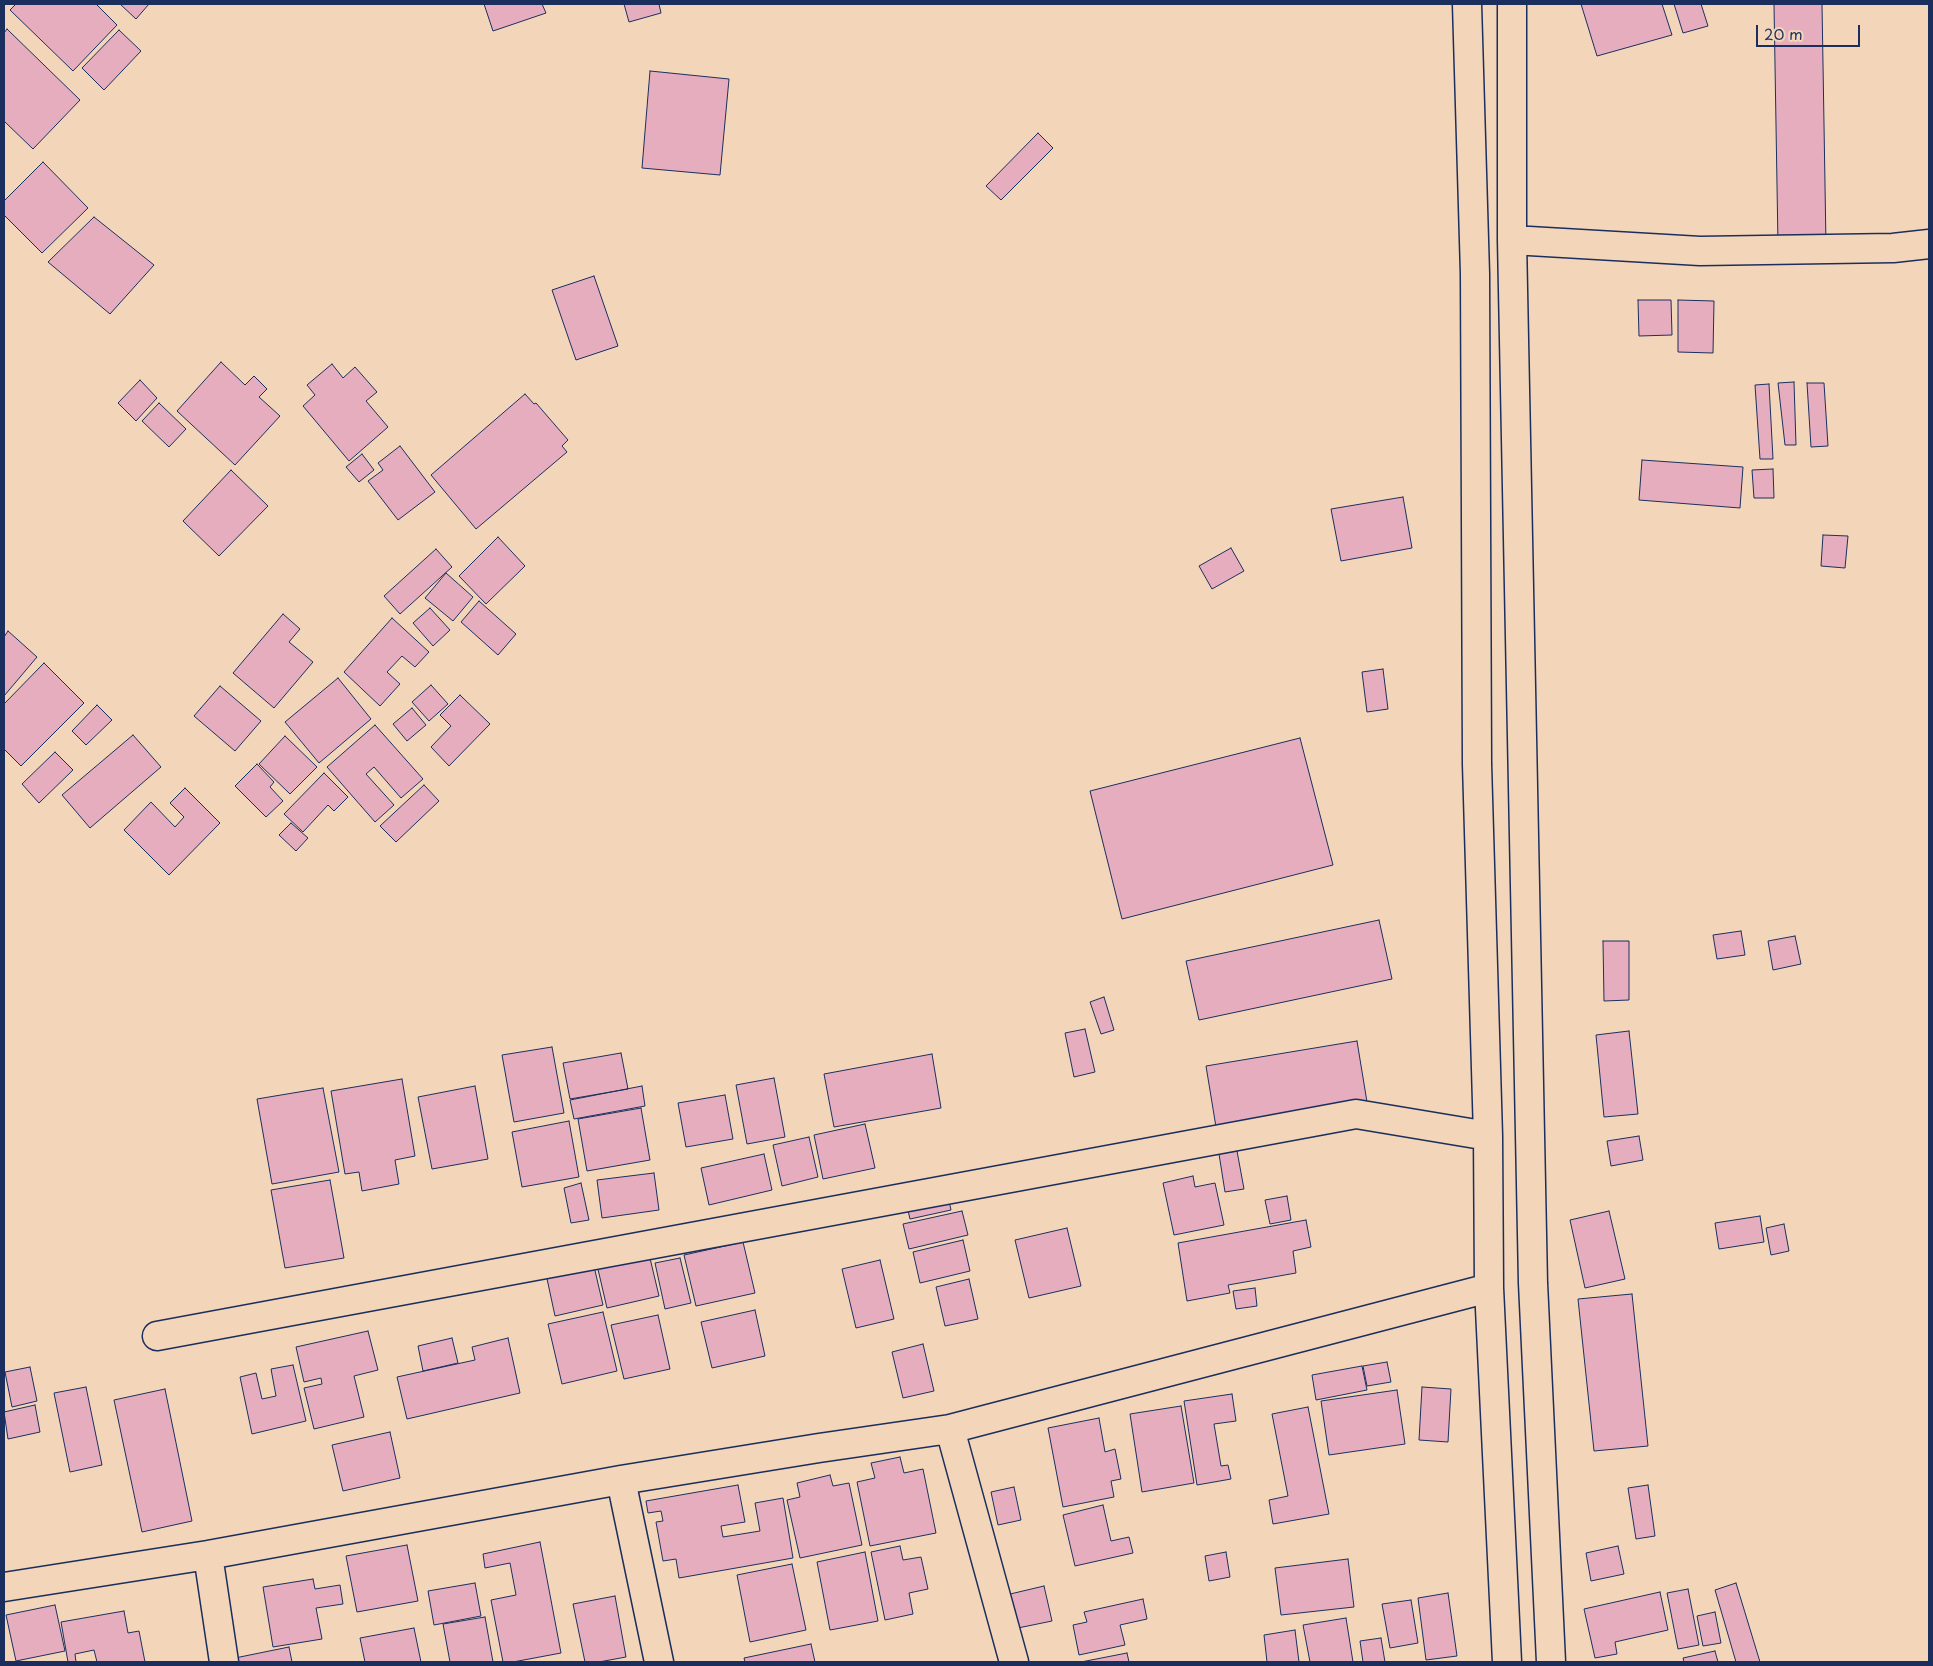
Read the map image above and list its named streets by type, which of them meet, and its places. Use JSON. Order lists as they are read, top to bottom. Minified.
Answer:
{"scale_bar":"20 m"}
